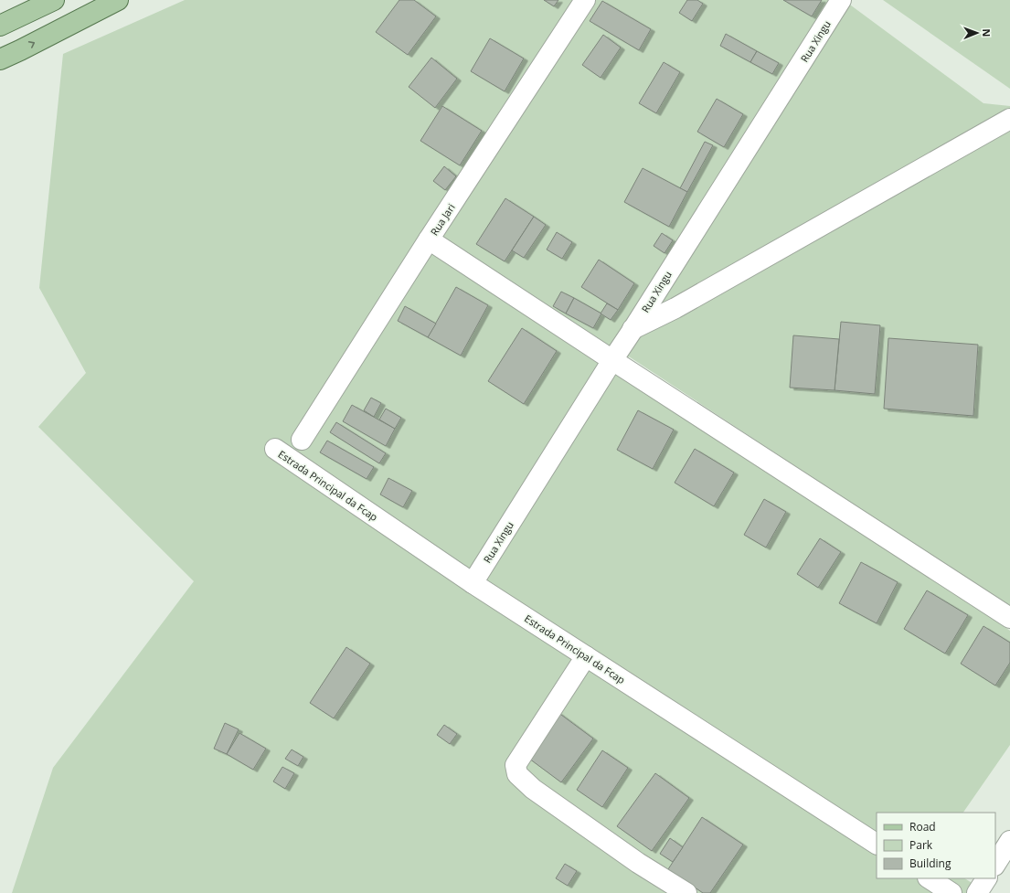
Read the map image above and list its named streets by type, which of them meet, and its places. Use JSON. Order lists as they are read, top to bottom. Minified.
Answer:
{"streets":{"street":["Rua Xingu","Rua Jari","Estrada Principal da Fcap"]},"crossings":[["Rua Xingu","Estrada Principal da Fcap"]],"legend":["Road","Park","Building"],"north":"right"}
